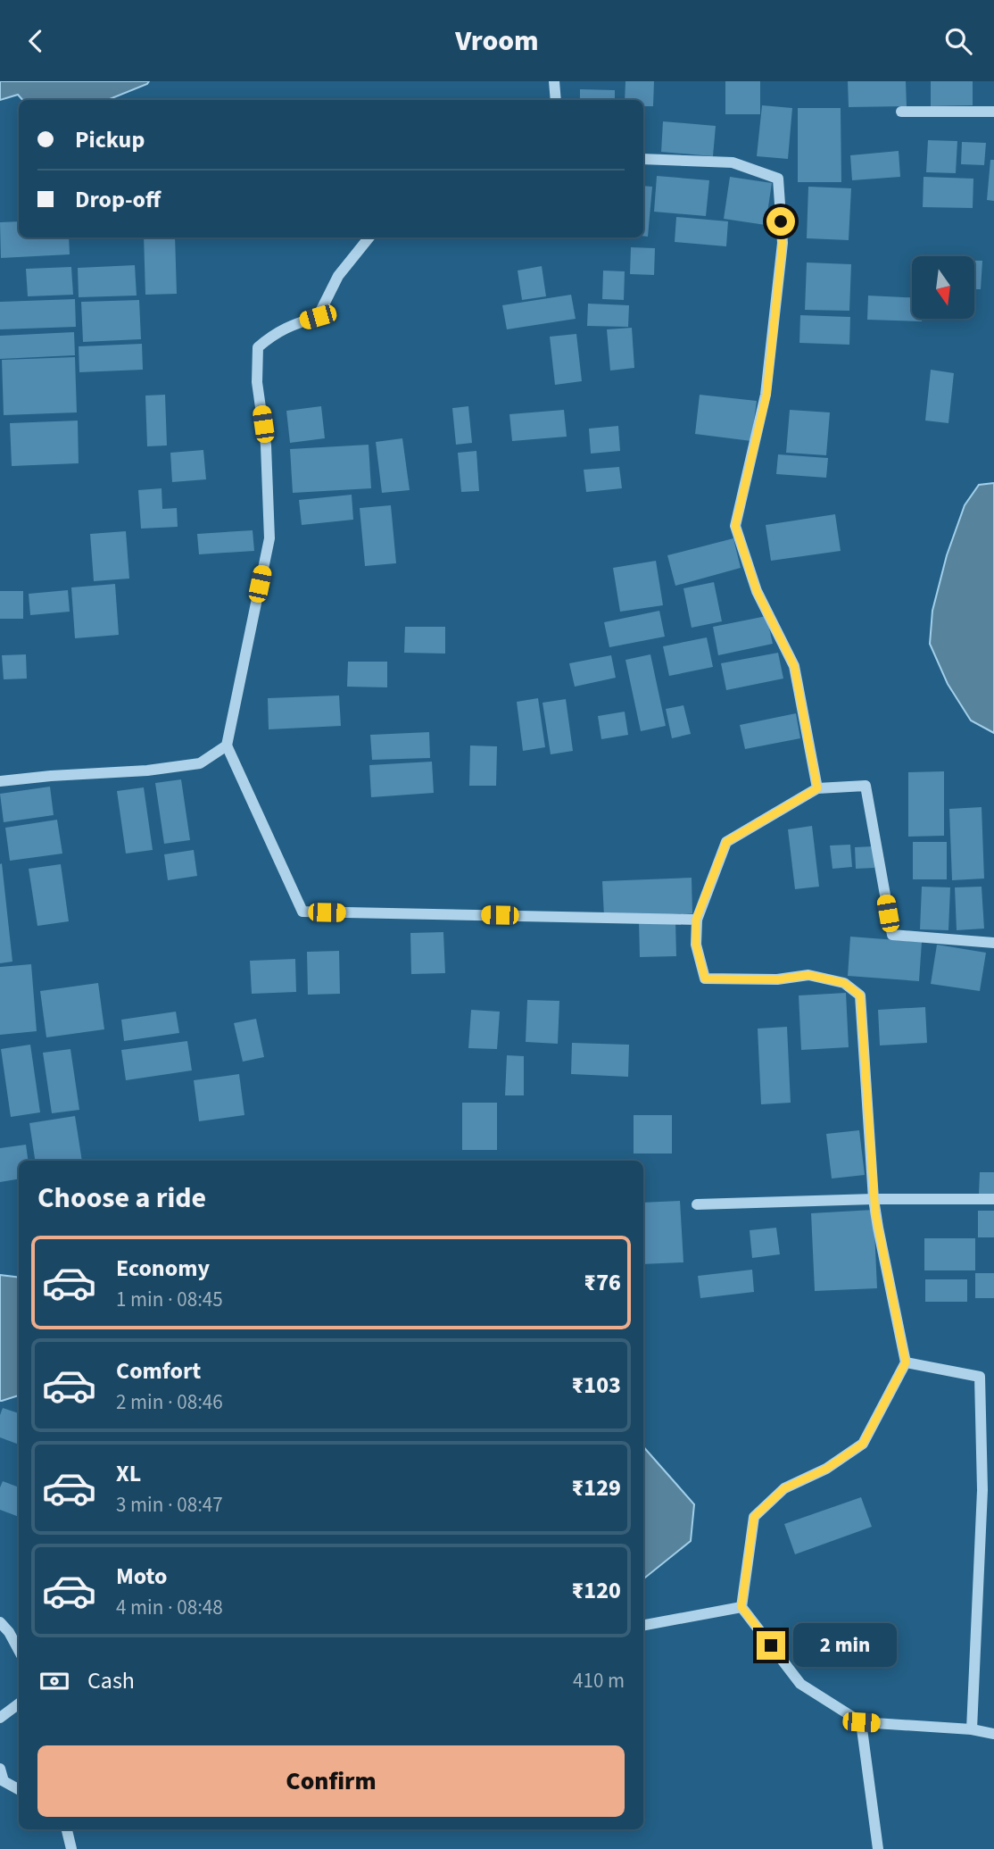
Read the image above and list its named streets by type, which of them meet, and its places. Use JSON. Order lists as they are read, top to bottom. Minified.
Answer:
{"north":"bottom","page":{"header":"Vroom","banner":["Pickup","Drop-off"],"heading":"Choose a ride","list":[{"name":"Economy","note":"1 min · 08:45","value":"₹76"},{"name":"Comfort","note":"2 min · 08:46","value":"₹103"},{"name":"XL","note":"3 min · 08:47","value":"₹129"},{"name":"Moto","note":"4 min · 08:48","value":"₹120"}],"bubble":"2 min","pay":["Cash","410 m"],"buttons":"Confirm"}}
